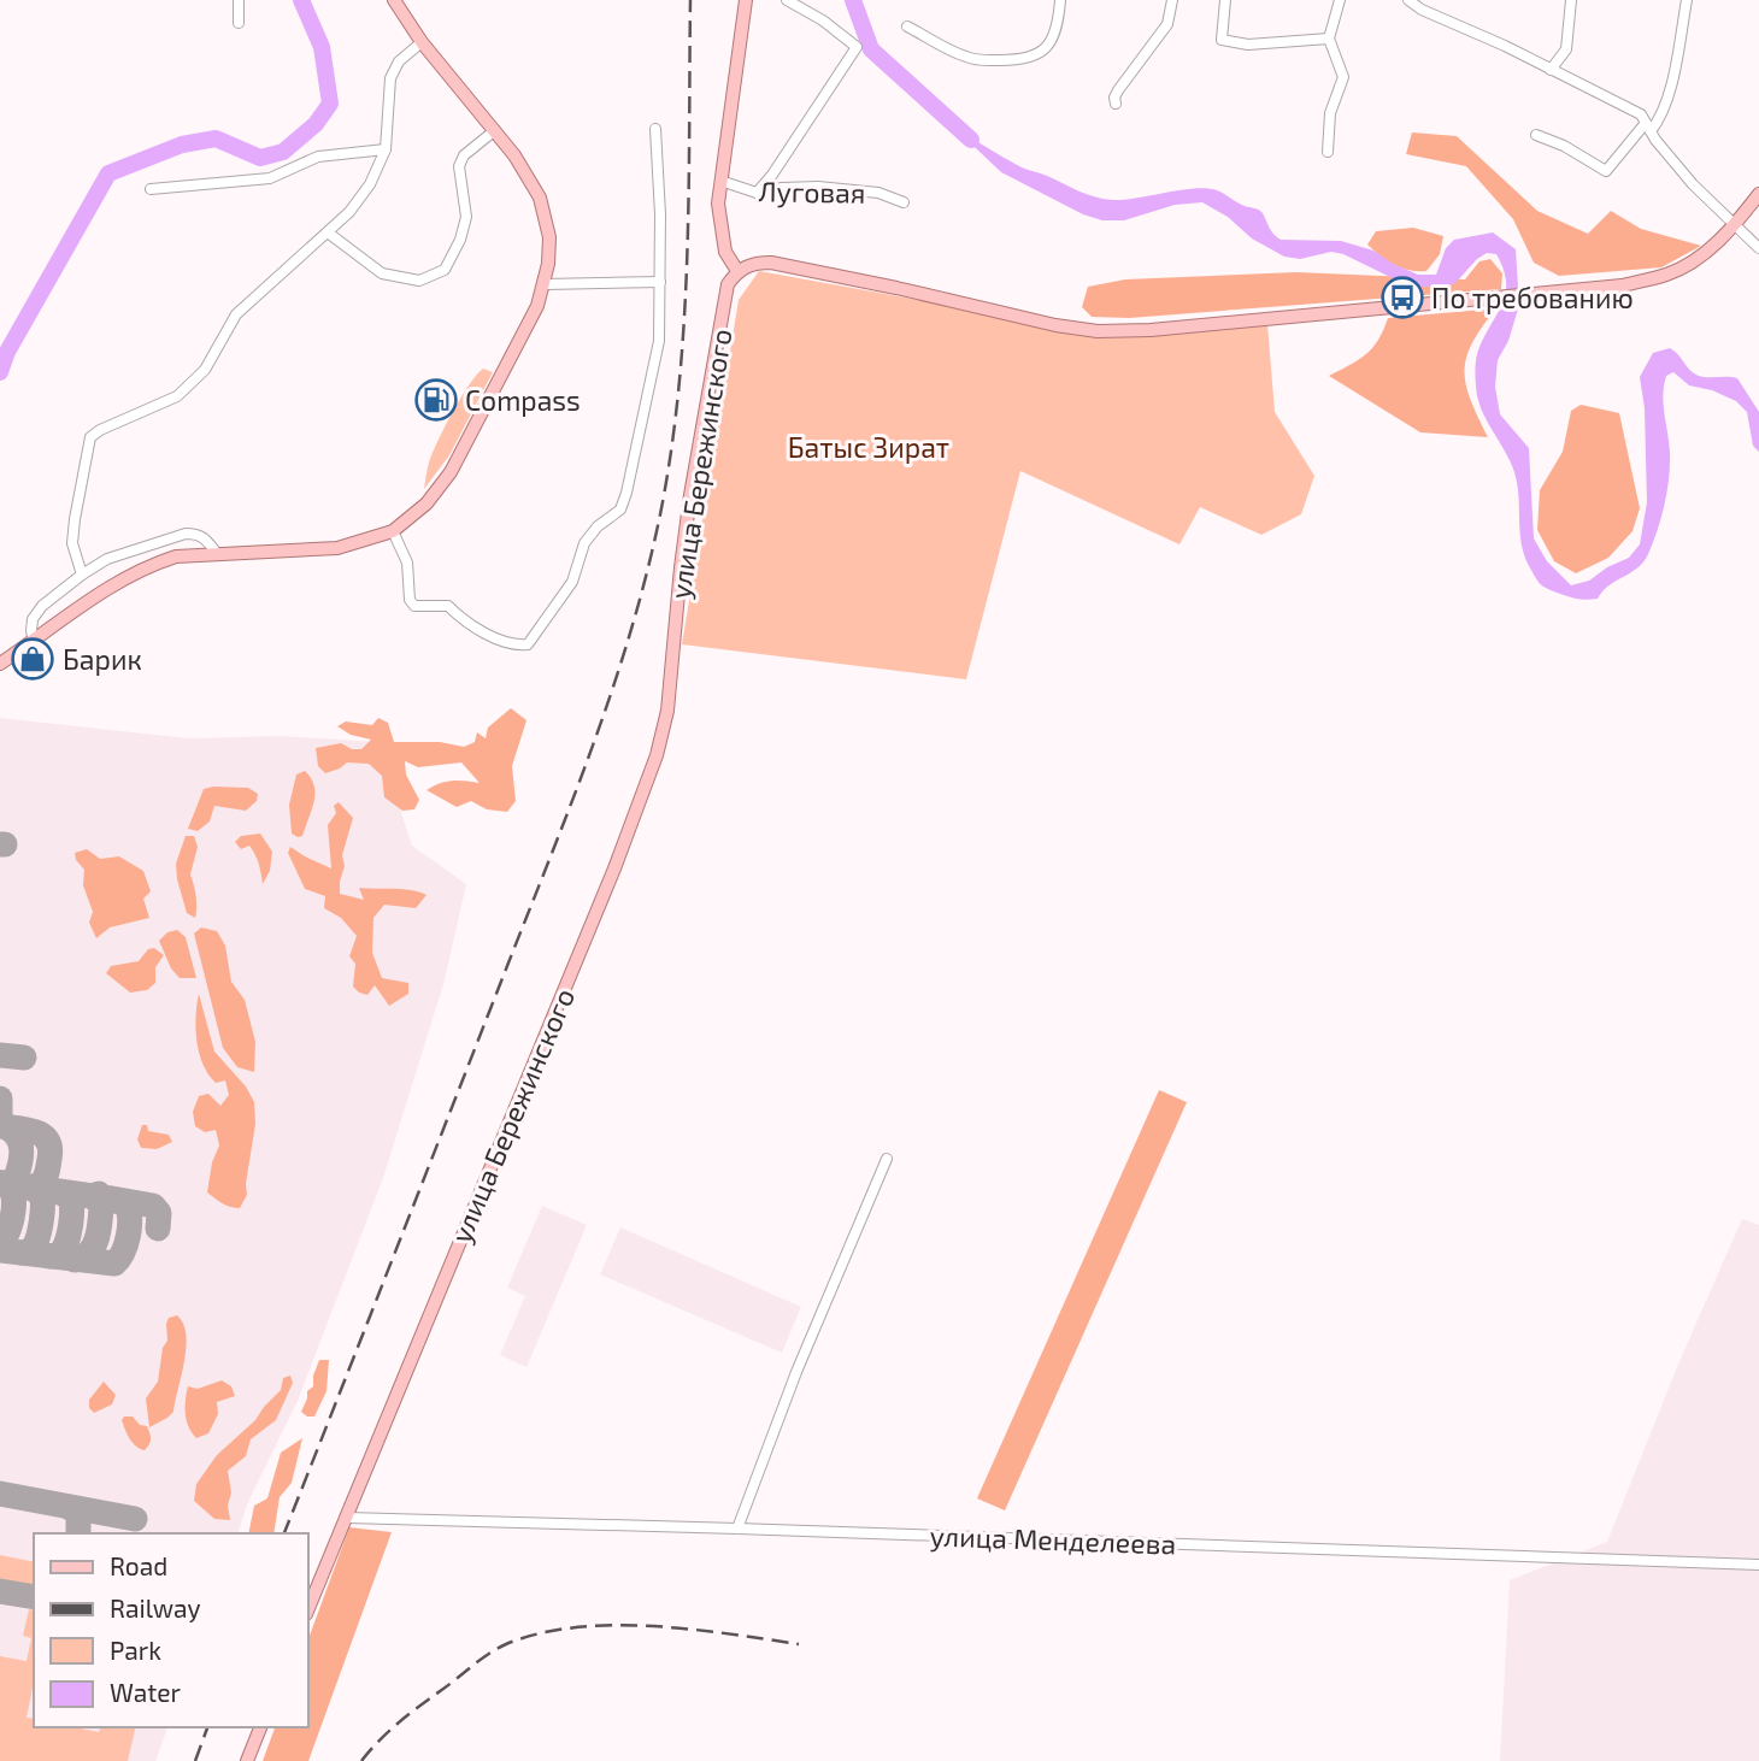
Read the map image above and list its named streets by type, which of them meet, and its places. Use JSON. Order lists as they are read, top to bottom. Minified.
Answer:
{"streets":{"main road":["улица Бережинского"],"street":["Луговая","улица Менделеева"]},"crossings":[["улица Бережинского","улица Менделеева"]],"parks":["Батыс Зират"],"places":{"bus stop":["По требованию"],"fuel station":["Compass"],"shop":["Барик"]},"legend":["Road","Railway","Park","Water"]}
